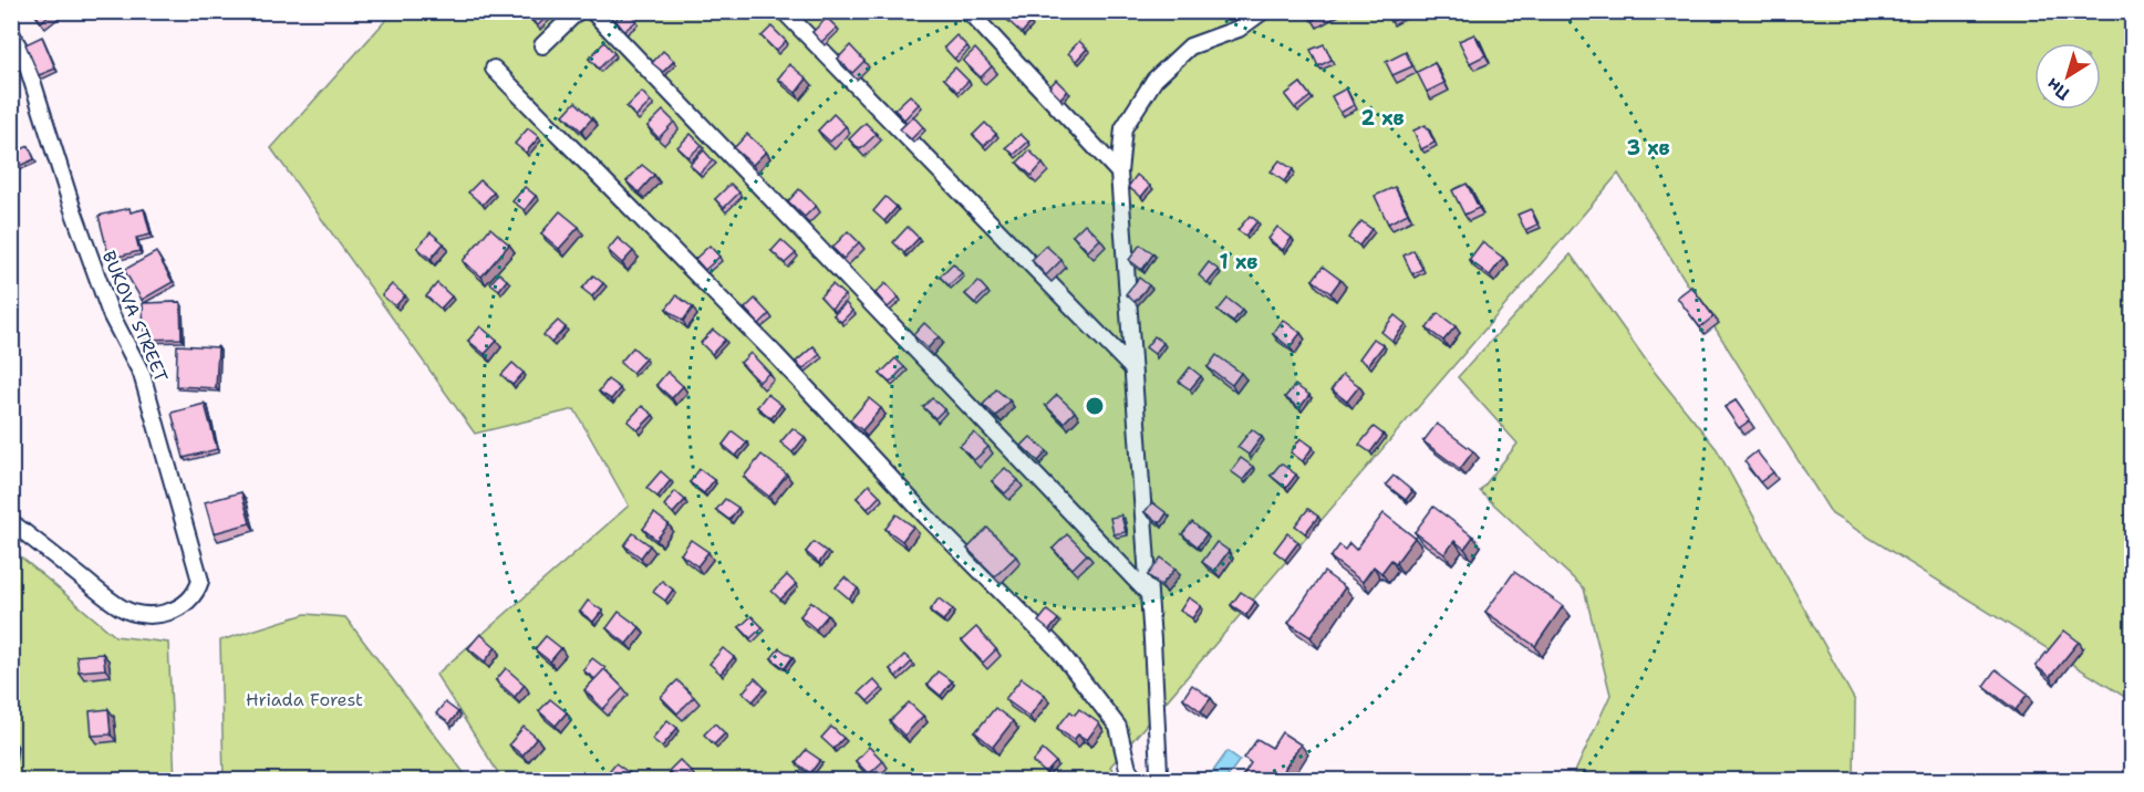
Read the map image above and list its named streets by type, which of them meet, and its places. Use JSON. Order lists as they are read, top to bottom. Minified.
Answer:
{"streets":{"street":["BUKOVA STREET"]},"parks":["Hriada Forest"],"north":"bottom left","rings":["2 хв","3 хв","1 хв"]}
